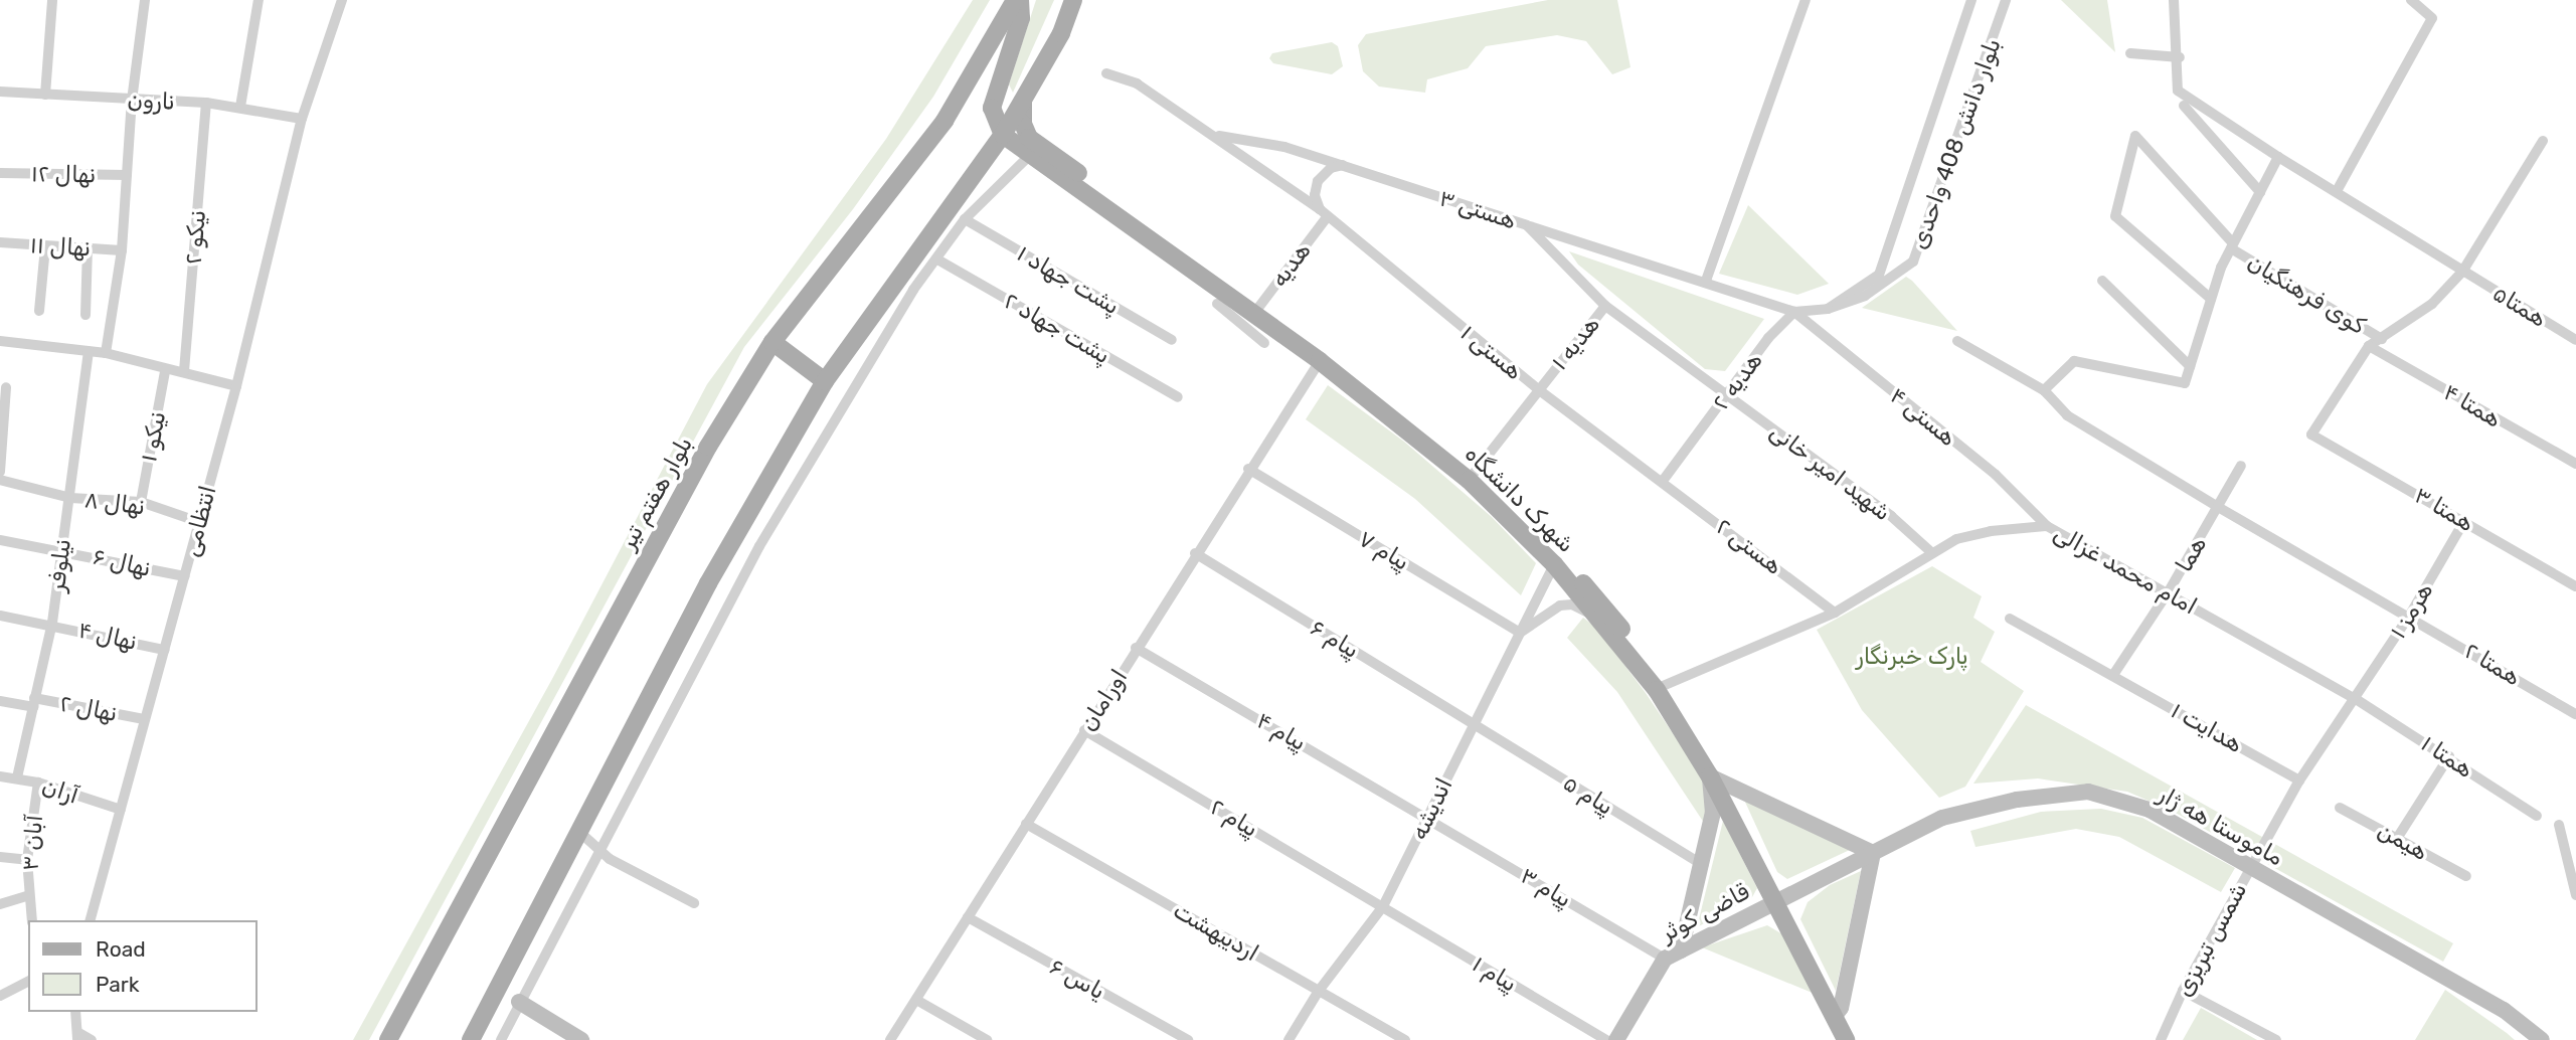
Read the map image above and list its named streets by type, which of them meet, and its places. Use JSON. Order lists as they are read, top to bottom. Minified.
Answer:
{"streets":{"main road":["بلوار هفتم تیر","شهرک دانشگاه","ماموستا هه ژار","قاضی کوثر"],"street":["نارون","بلوار دانش 408 واحدی","نهال ۱۲","هستی ۳","نیکو ۲","نهال ۱۱","هدیه","پشت جهاد ۱","کوی فرهنگیان","همتا۵","پشت جهاد ۲","هدیه ۱","هستی ۱","هدیه ۲","همتا ۴","هستی ۴","نیکو ۱","شهید امیر خانی","نهال ۸","همتا ۳","انتظامی","هستی ۲","پیام ۷","هما","نهال ۶","نیلوفر","امام محمد غزالی","هرمز ۱","نهال ۴","پیام ۶","همتا ۲","اورامان","نهال ۲","هدایت ۱","پیام ۴","همتا ۱","آران","پیام ۵","اندیشه","پیام ۲","هیمن","آبان ۳","پیام ۳","اردیبهشت","شمس تبریزی","پیام ۱","یاس ۶"]},"crossings":[["نارون","نیکو ۲"],["نارون","انتظامی"],["هستی ۳","هدیه ۱"],["هستی ۳","هستی ۱"],["هستی ۳","هدیه ۲"],["هستی ۳","شهید امیر خانی"],["هدیه","هستی ۱"],["هدیه","شهرک دانشگاه"],["هدیه ۱","هستی ۱"],["هدیه ۱","شهرک دانشگاه"],["هستی ۱","هدیه ۲"],["هستی ۱","هستی ۲"],["هدیه ۲","هستی ۴"],["هدیه ۲","شهید امیر خانی"],["هدیه ۲","هستی ۲"],["همتا ۴","همتا ۳"],["هستی ۴","امام محمد غزالی"],["نیکو ۱","نهال ۸"],["شهید امیر خانی","امام محمد غزالی"],["شهرک دانشگاه","امام محمد غزالی"],["شهرک دانشگاه","اورامان"],["شهرک دانشگاه","اندیشه"],["شهرک دانشگاه","ماموستا هه ژار"],["شهرک دانشگاه","قاضی کوثر"],["نهال ۸","انتظامی"],["نهال ۸","نیلوفر"],["همتا ۳","هرمز ۱"],["انتظامی","نهال ۶"],["انتظامی","نهال ۴"],["انتظامی","نهال ۲"],["انتظامی","آران"],["هستی ۲","امام محمد غزالی"],["پیام ۷","اورامان"],["پیام ۷","اندیشه"],["هما","امام محمد غزالی"],["هما","همتا ۲"],["هما","هدایت ۱"],["نهال ۶","نیلوفر"],["نیلوفر","نهال ۴"],["نیلوفر","نهال ۲"],["نیلوفر","آران"],["امام محمد غزالی","هرمز ۱"],["امام محمد غزالی","همتا ۱"],["امام محمد غزالی","شمس تبریزی"],["هرمز ۱","همتا ۲"],["هرمز ۱","همتا ۱"],["هرمز ۱","شمس تبریزی"],["پیام ۶","اورامان"],["پیام ۶","پیام ۵"],["پیام ۶","اندیشه"],["اورامان","پیام ۴"],["اورامان","پیام ۲"],["اورامان","اردیبهشت"],["اورامان","یاس ۶"],["هدایت ۱","شمس تبریزی"],["پیام ۴","اندیشه"],["پیام ۴","پیام ۳"],["همتا ۱","شمس تبریزی"],["آران","آبان ۳"],["پیام ۵","اندیشه"],["اندیشه","پیام ۲"],["اندیشه","پیام ۳"],["اندیشه","اردیبهشت"],["اندیشه","پیام ۱"],["پیام ۲","پیام ۱"],["ماموستا هه ژار","قاضی کوثر"],["ماموستا هه ژار","شمس تبریزی"],["پیام ۳","قاضی کوثر"]],"parks":["پارک خبرنگار"],"legend":["Road","Park"]}
